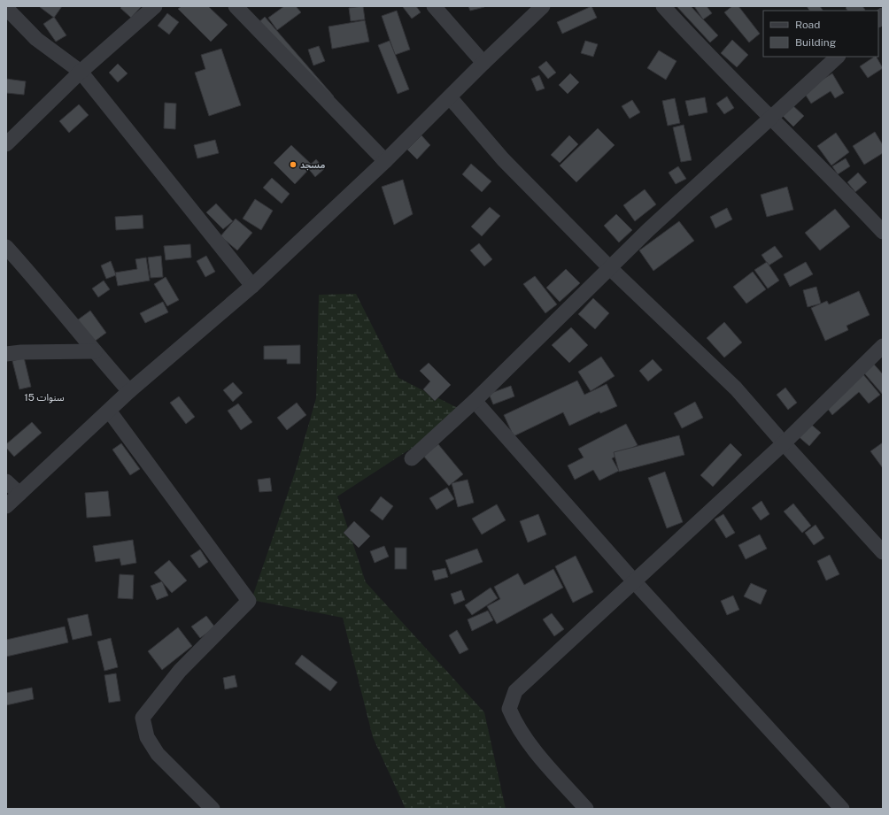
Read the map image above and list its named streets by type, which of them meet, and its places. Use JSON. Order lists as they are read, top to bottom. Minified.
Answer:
{"districts":["15 سنوات"],"places":["مسجد"],"legend":["Road","Building"]}
